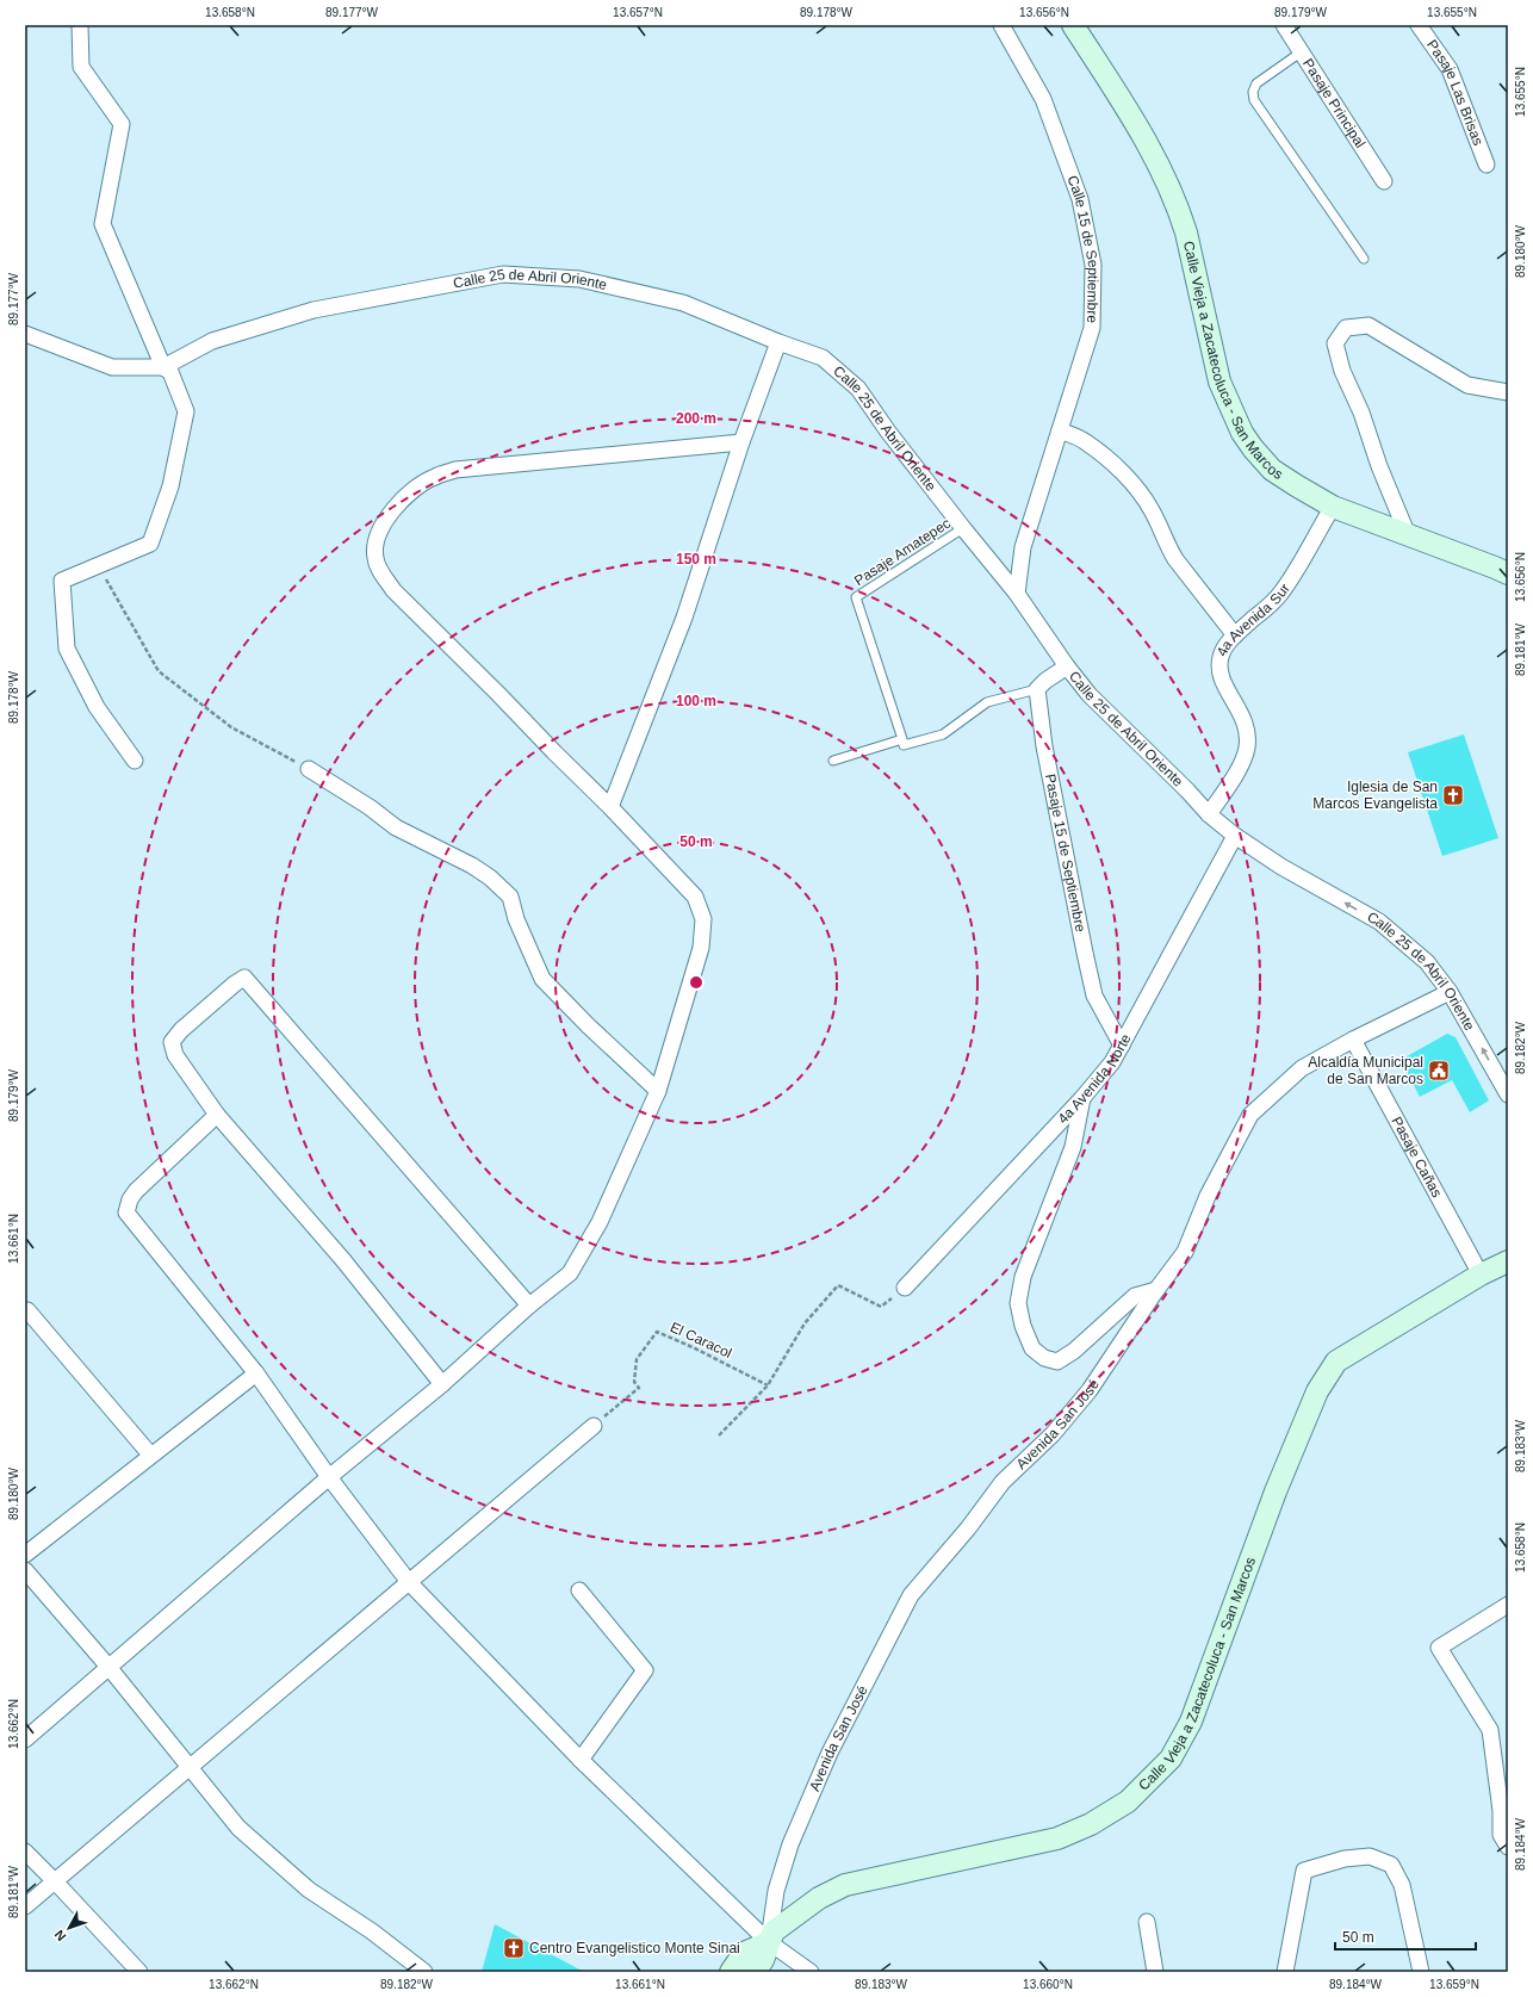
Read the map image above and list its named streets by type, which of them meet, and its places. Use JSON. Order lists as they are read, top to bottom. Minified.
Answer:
{"streets":{"main road":["Calle Vieja a Zacatecoluca - San Marcos"],"street":["Pasaje Las Brisas","Pasaje Principal","Calle 15 de Septiembre","Calle 25 de Abril Oriente","4a Avenida Sur","Pasaje 15 de Septiembre","4a Avenida Norte","Pasaje Cañas","Avenida San José"],"lane":["Pasaje Amatepec"],"path":["El Caracol"]},"crossings":[["Calle 15 de Septiembre","Calle 25 de Abril Oriente"],["Calle 25 de Abril Oriente","Pasaje Amatepec"],["Calle 25 de Abril Oriente","4a Avenida Sur"],["Calle 25 de Abril Oriente","4a Avenida Norte"],["Calle 25 de Abril Oriente","Avenida San José"],["Calle Vieja a Zacatecoluca - San Marcos","4a Avenida Sur"],["Calle Vieja a Zacatecoluca - San Marcos","Pasaje Cañas"],["Calle Vieja a Zacatecoluca - San Marcos","Avenida San José"],["Pasaje 15 de Septiembre","4a Avenida Norte"],["Pasaje Cañas","Avenida San José"]],"places":{"church":["Iglesia de San Marcos Evangelista","Centro Evangelistico Monte Sinai"],"public building":["Alcaldía Municipal de San Marcos"]},"scale_bar":"50 m","north":"bottom left","coordinates":["13.658°N","89.177°W","13.657°N","89.178°W","13.656°N","89.179°W","13.655°N","89.180°W","89.181°W","89.182°W","13.661°N","89.183°W","13.662°N","89.184°W","13.660°N","13.659°N"],"rings":["200 m","150 m","100 m","50 m"]}
